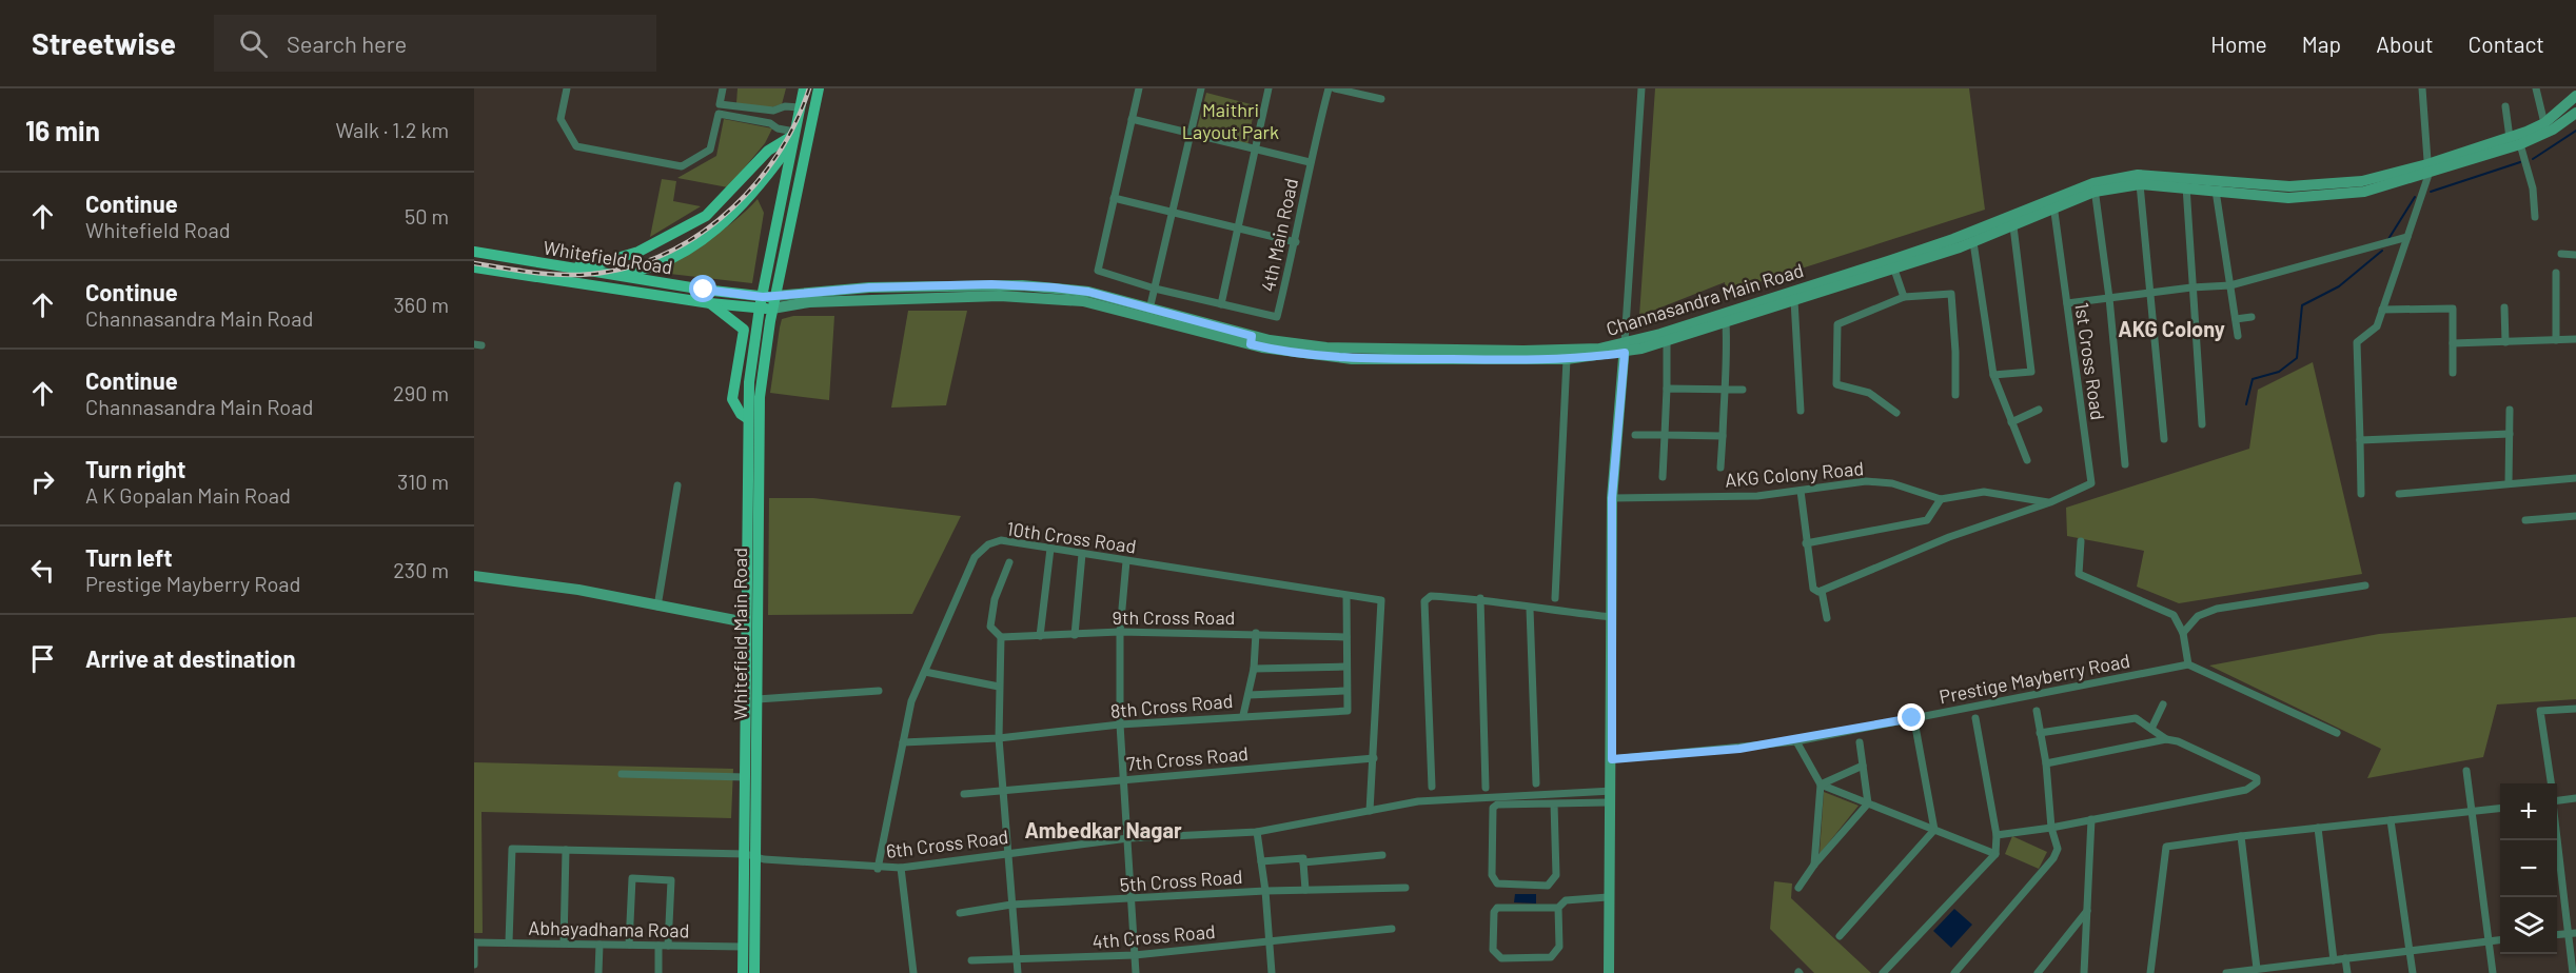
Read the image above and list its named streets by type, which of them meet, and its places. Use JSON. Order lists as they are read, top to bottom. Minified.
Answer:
{"streets":{"main road":["Whitefield Road","Channasandra Main Road","Whitefield Main Road"],"street":["4th Main Road","1st Cross Road","AKG Colony Road","10th Cross Road","9th Cross Road","Prestige Mayberry Road","8th Cross Road","7th Cross Road","6th Cross Road","5th Cross Road","Abhayadhama Road","4th Cross Road"]},"crossings":[["Whitefield Road","Channasandra Main Road"],["Whitefield Road","Whitefield Main Road"],["Channasandra Main Road","1st Cross Road"],["Channasandra Main Road","Whitefield Main Road"],["1st Cross Road","AKG Colony Road"],["10th Cross Road","8th Cross Road"],["10th Cross Road","7th Cross Road"],["10th Cross Road","6th Cross Road"],["Whitefield Main Road","6th Cross Road"],["Whitefield Main Road","Abhayadhama Road"],["6th Cross Road","Abhayadhama Road"]],"districts":["AKG Colony","Ambedkar Nagar"],"parks":["Maithri Layout Park"],"page":{"header":"Streetwise","search":"Search here","nav":["Home","Map","About","Contact"],"heading":["16 min","Walk · 1.2 km"],"list":[["Continue","Whitefield Road","50 m"],["Continue","Channasandra Main Road","360 m"],["Continue","Channasandra Main Road","290 m"],["Turn right","A K Gopalan Main Road","310 m"],["Turn left","Prestige Mayberry Road","230 m"],"Arrive at destination"],"map_buttons":["+","−"]}}
